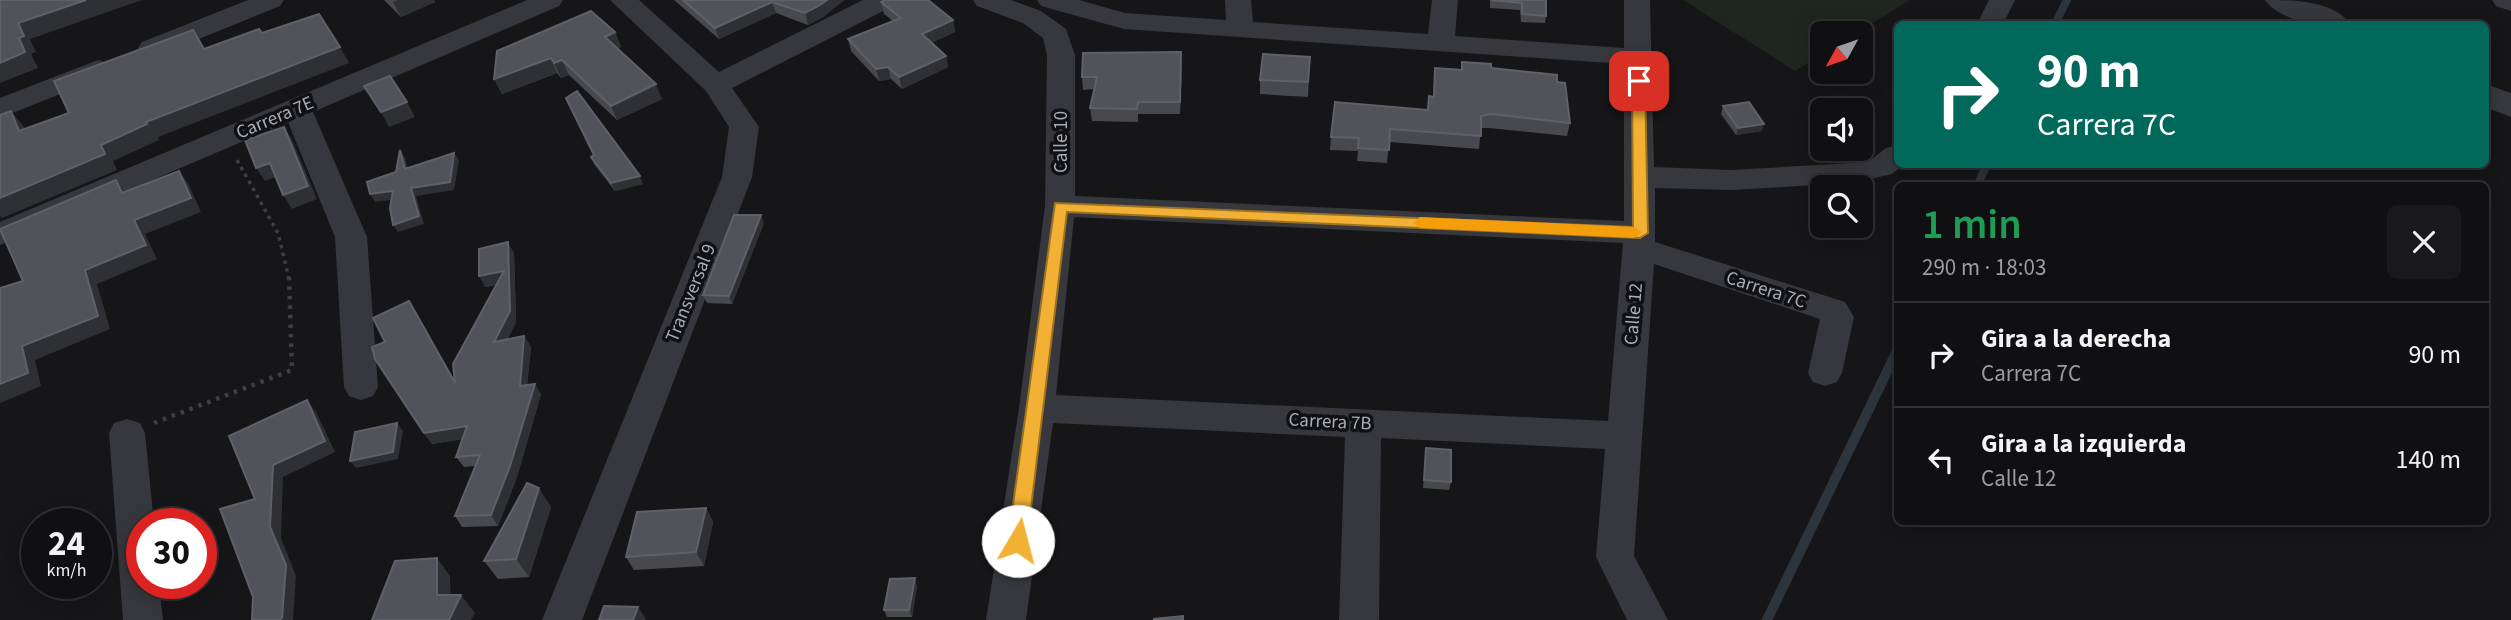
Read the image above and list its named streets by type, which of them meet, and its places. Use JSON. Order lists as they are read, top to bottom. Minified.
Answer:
{"streets":{"street":["Carrera 7E","Calle 10","Carrera 7C","Transversal 9","Calle 12","Carrera 7B"]},"crossings":[["Calle 10","Carrera 7C"],["Calle 10","Carrera 7B"],["Carrera 7C","Calle 12"],["Calle 12","Carrera 7B"]],"north":"bottom left","page":{"turn":["90 m","Carrera 7C"],"heading":["1 min","290 m · 18:03"],"list":[{"name":"Gira a la derecha","note":"Carrera 7C","value":"90 m"},{"name":"Gira a la izquierda","note":"Calle 12","value":"140 m"}],"speed":"24 km/h","limit":"30"}}
